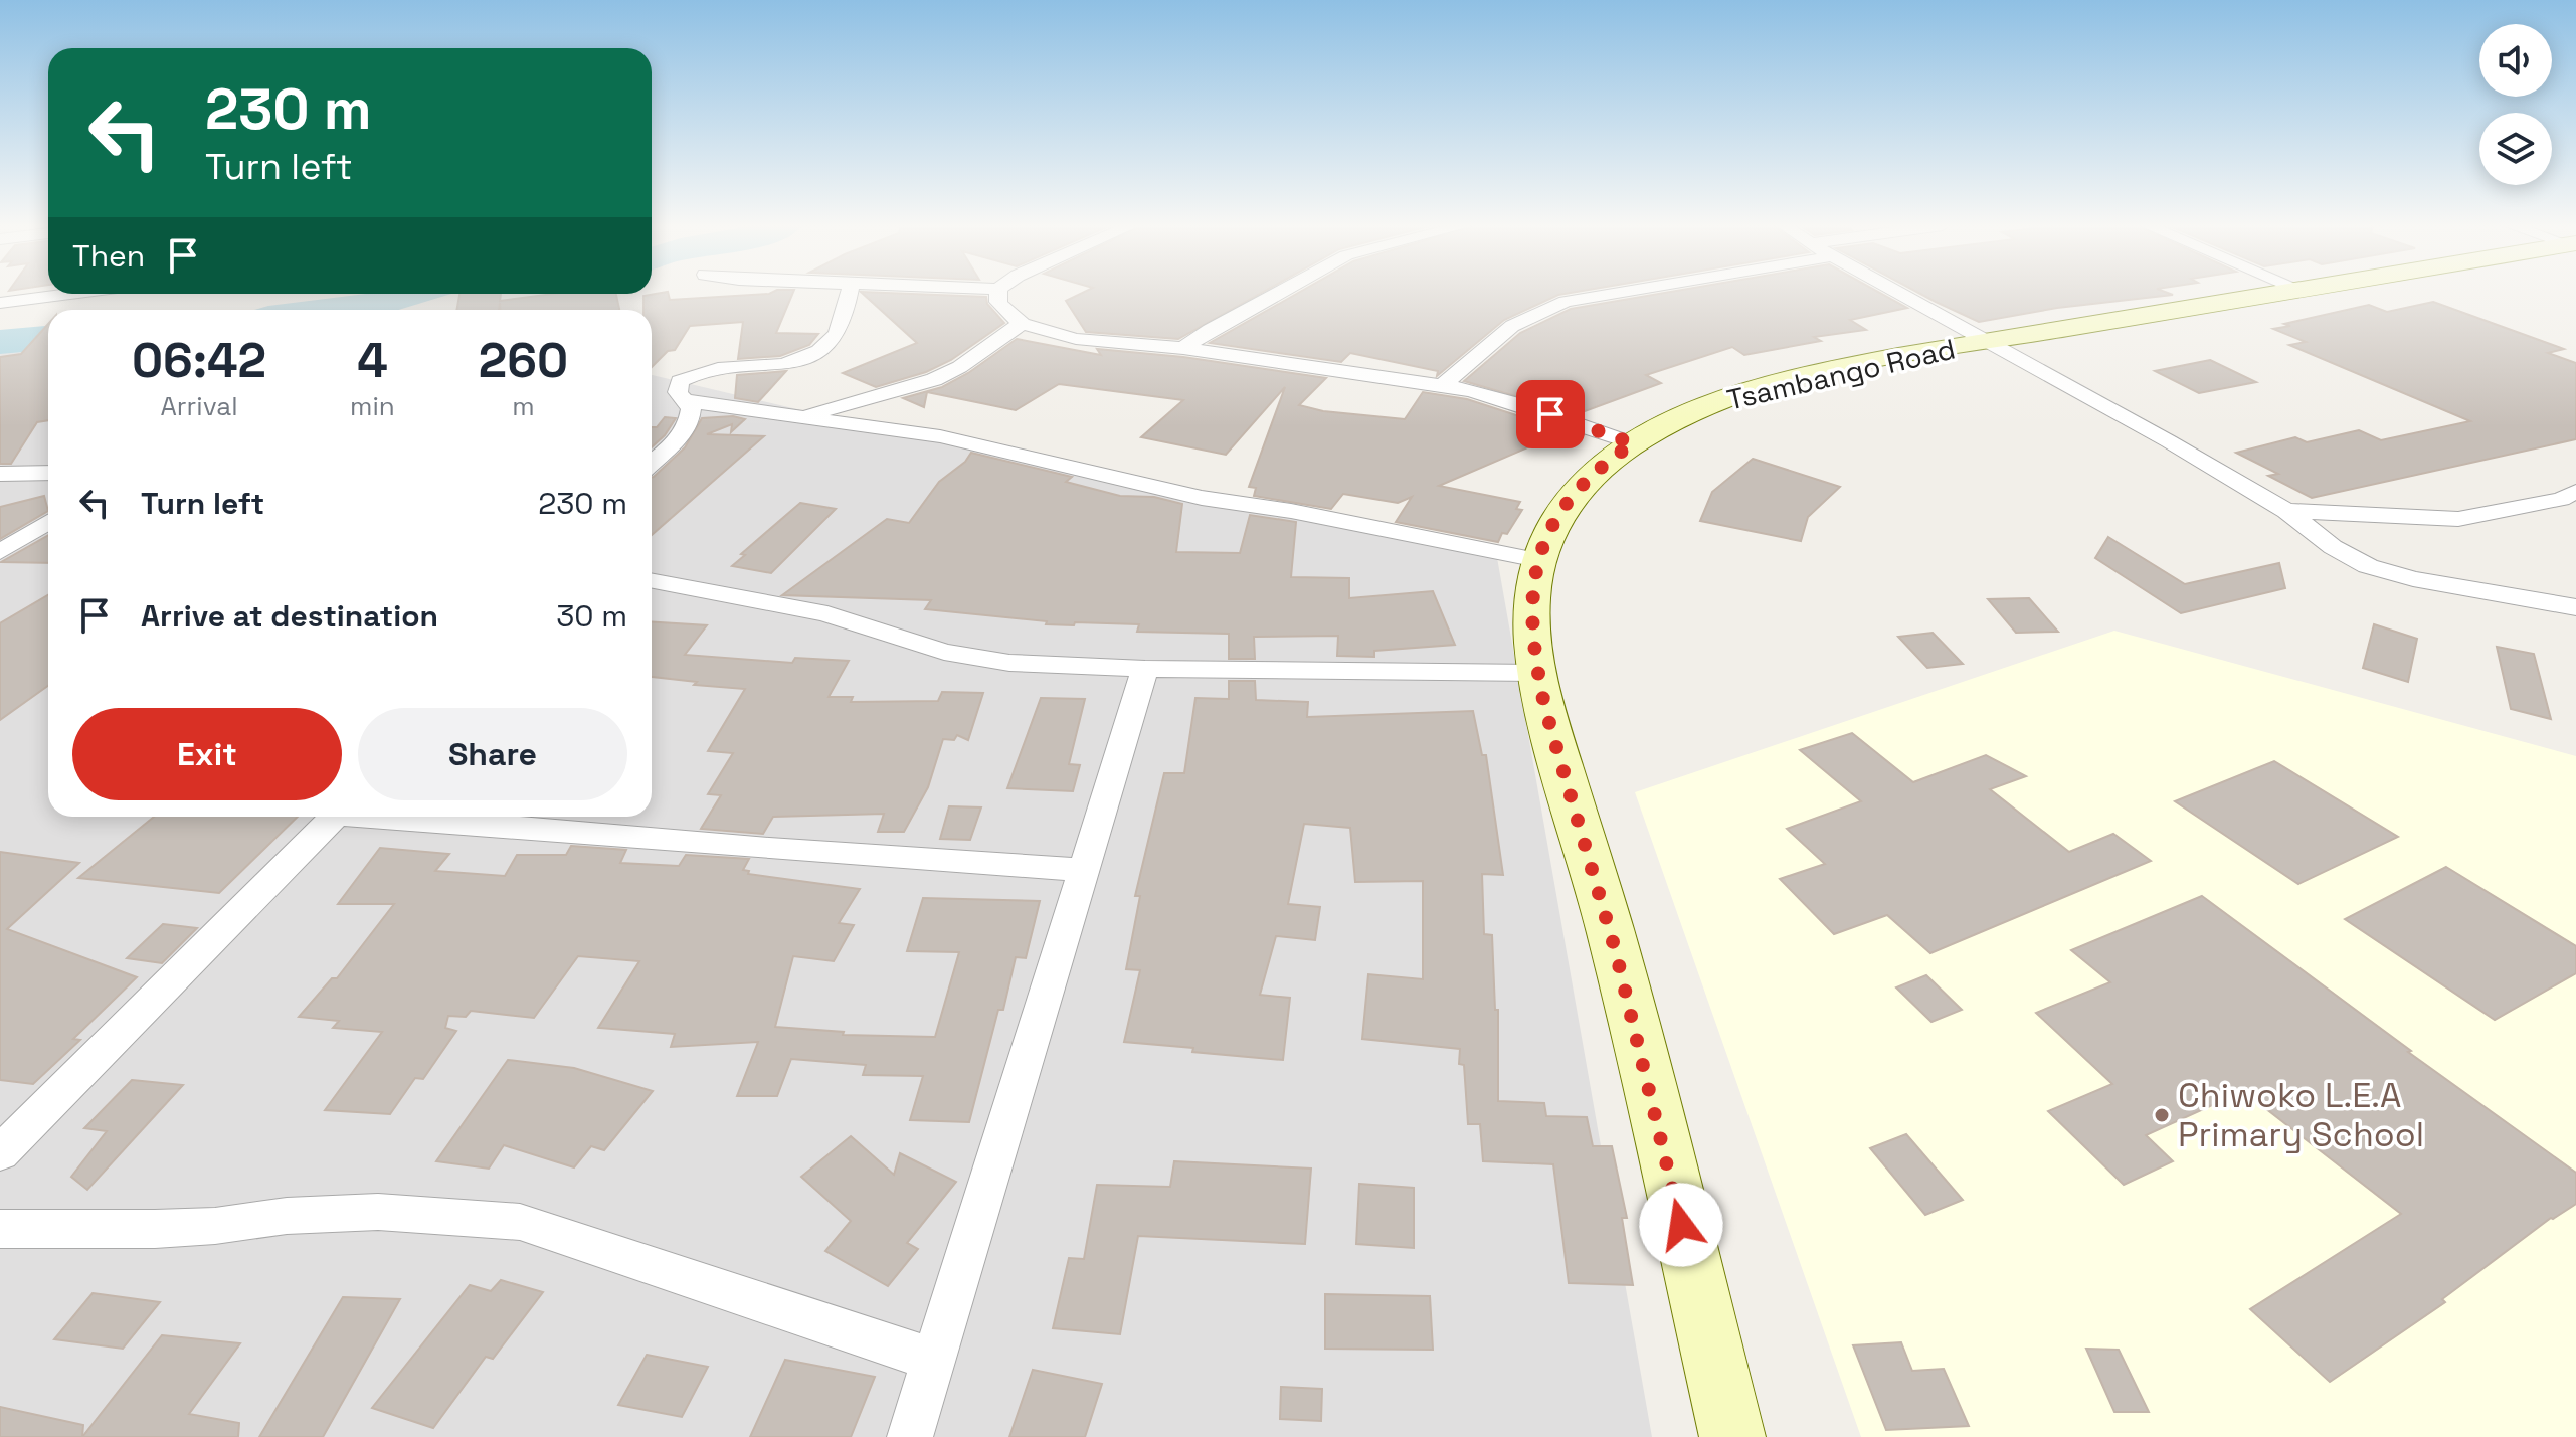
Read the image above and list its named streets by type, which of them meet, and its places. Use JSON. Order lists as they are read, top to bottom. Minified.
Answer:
{"streets":{"street":["Tsambango Road"]},"places":["Chiwoko L.E.A Primary School"],"page":{"turn":["230 m","Turn left"],"then":"Then","eta":["06:42","Arrival","4","min","260","m"],"list":[{"name":"Turn left","value":"230 m"},{"name":"Arrive at destination","value":"30 m"}],"buttons":["Exit","Share"]}}
